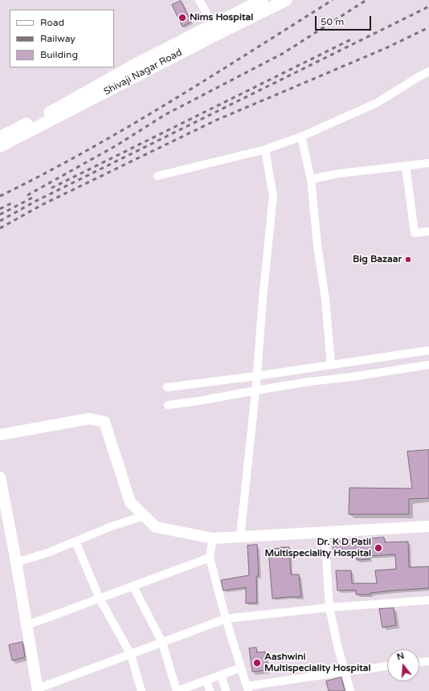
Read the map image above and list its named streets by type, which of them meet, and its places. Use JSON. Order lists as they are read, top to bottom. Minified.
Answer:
{"streets":{"main road":["Shivaji Nagar Road"]},"places":["Nims Hospital","Big Bazaar","Dr. K D Patil Multispeciality Hospital","Aashwini Multispeciality Hospital"],"legend":["Road","Railway","Building"],"scale_bar":"50 m","north":"top"}
